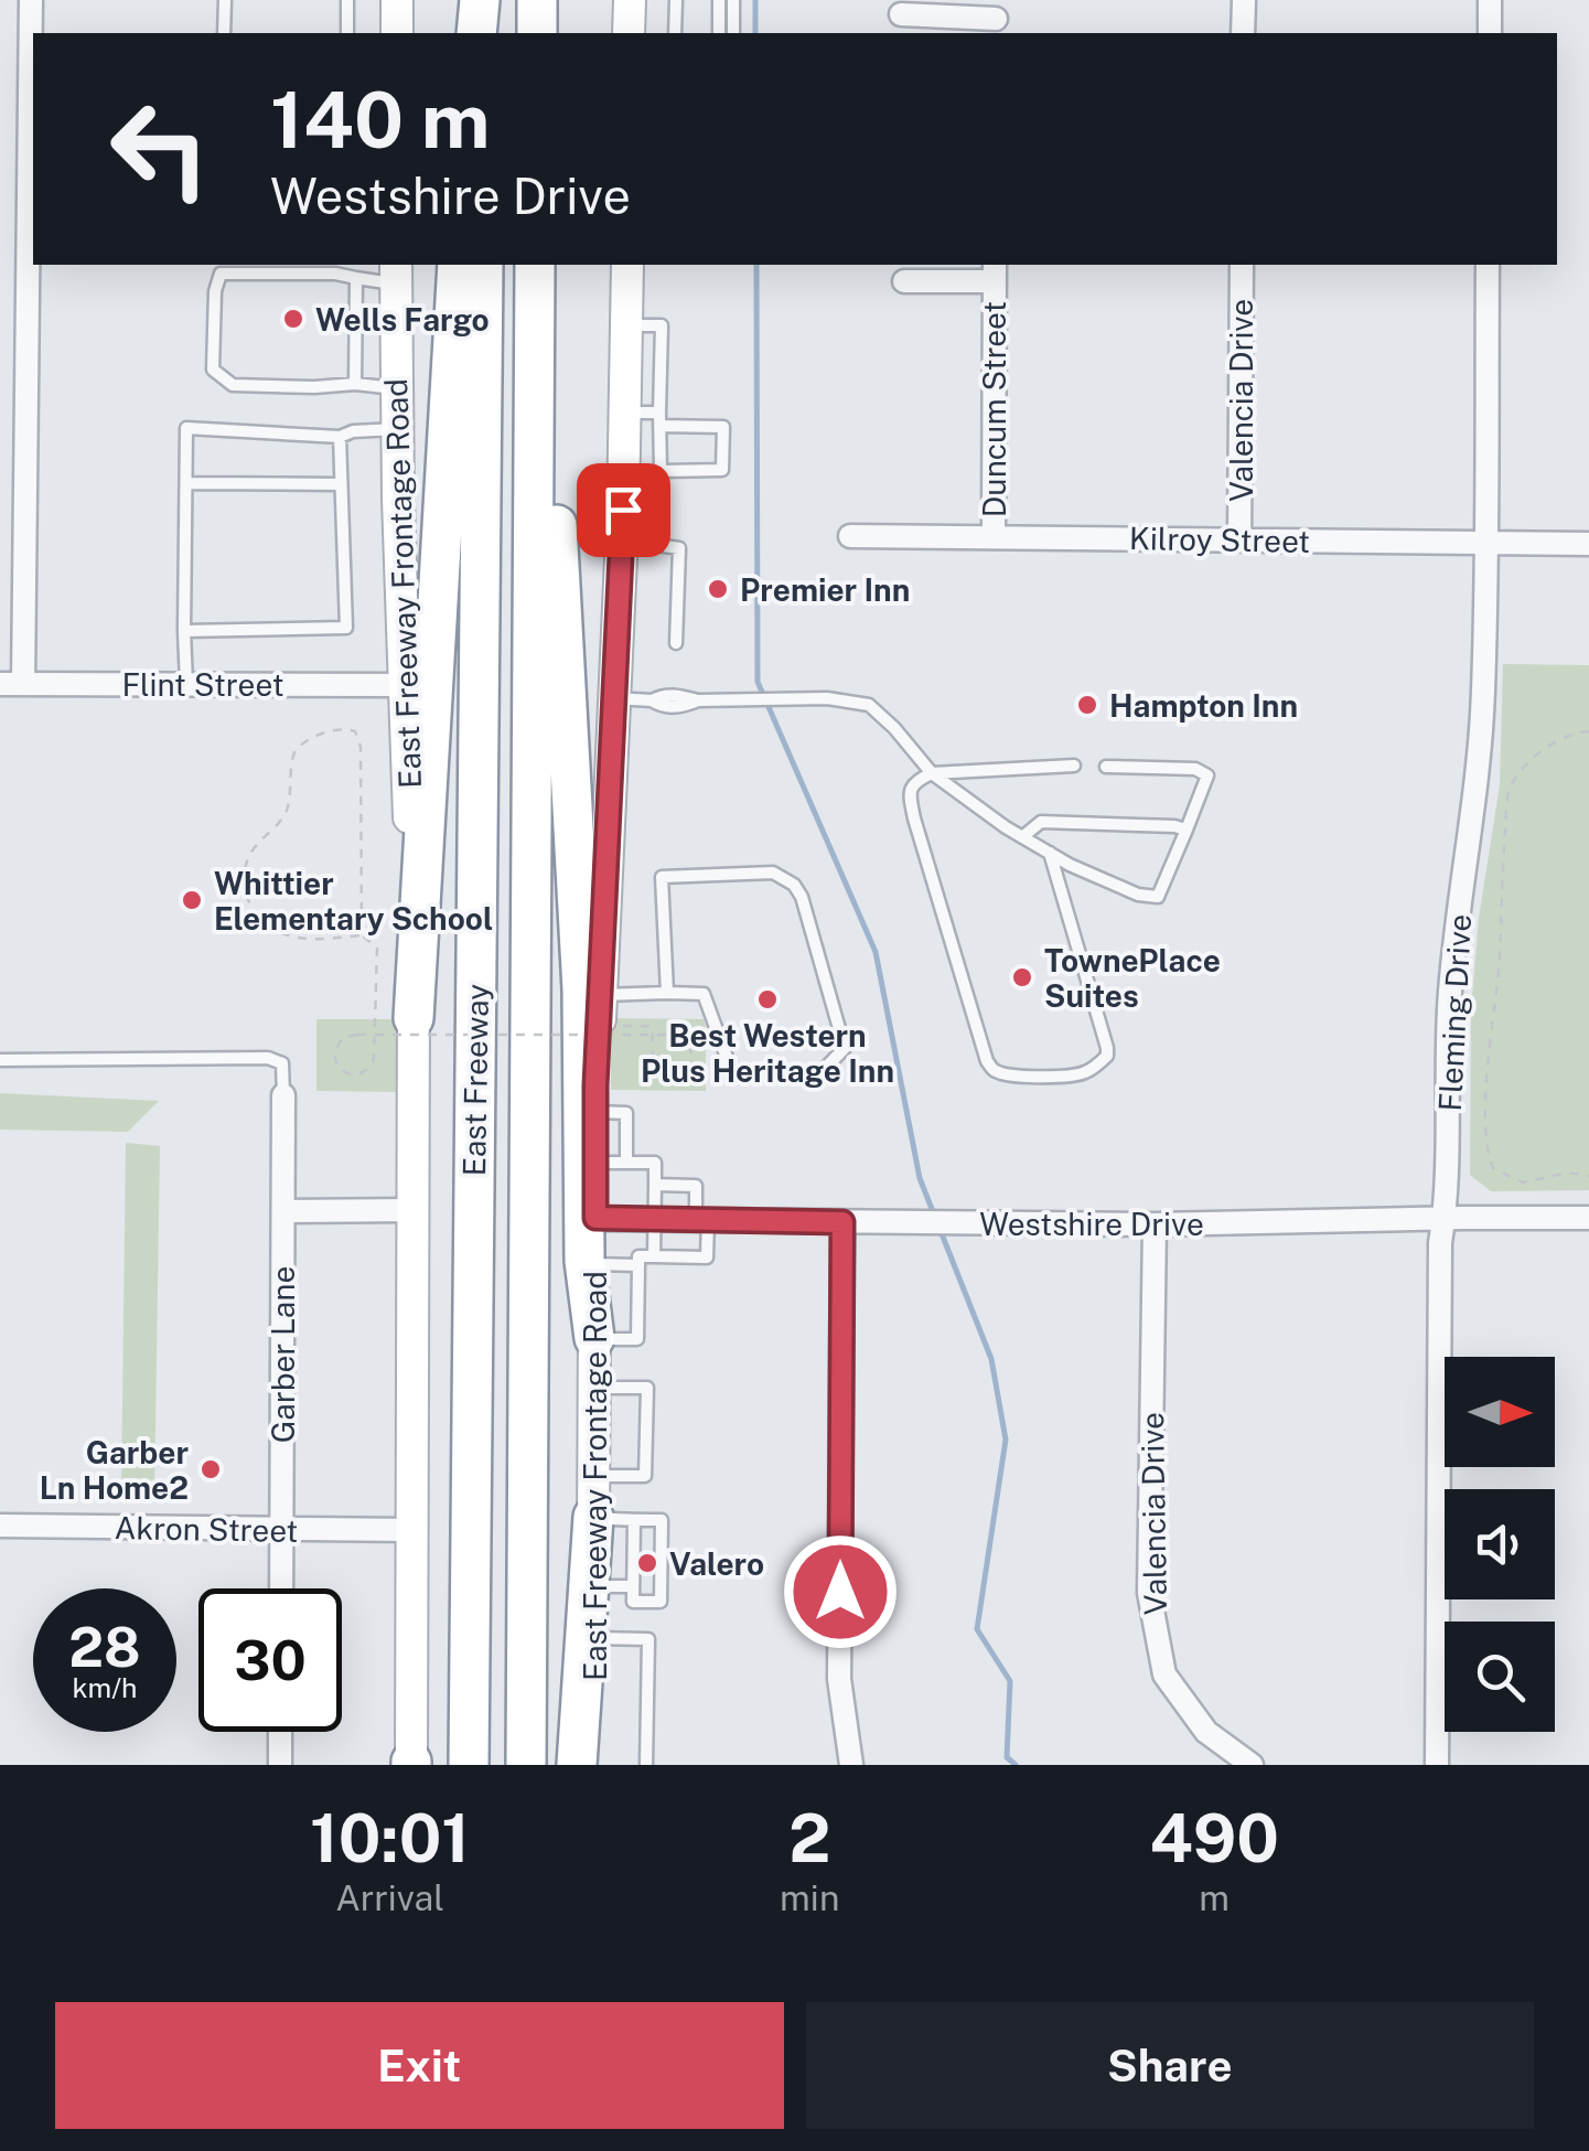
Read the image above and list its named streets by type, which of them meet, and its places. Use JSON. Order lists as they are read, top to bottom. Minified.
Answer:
{"streets":{"highway":["East Freeway"],"main road":["East Freeway Frontage Road"],"street":["Valencia Drive","Duncum Street","Kilroy Street","Flint Street","Fleming Drive","Westshire Drive","Garber Lane","Akron Street"]},"crossings":[["Valencia Drive","Kilroy Street"],["Valencia Drive","Westshire Drive"],["Duncum Street","Kilroy Street"],["Kilroy Street","Fleming Drive"],["East Freeway Frontage Road","Flint Street"],["East Freeway Frontage Road","Westshire Drive"],["East Freeway Frontage Road","Akron Street"],["Fleming Drive","Westshire Drive"],["Garber Lane","Akron Street"]],"places":["Wells Fargo","Premier Inn","Hampton Inn","Whittier Elementary School","TownePlace Suites","Best Western Plus Heritage Inn","Garber Ln Home2","Valero"],"north":"right","page":{"turn":["140 m","Westshire Drive"],"speed":"28 km/h","limit":"30","eta":["10:01","Arrival","2","min","490","m"],"buttons":["Exit","Share"]}}
